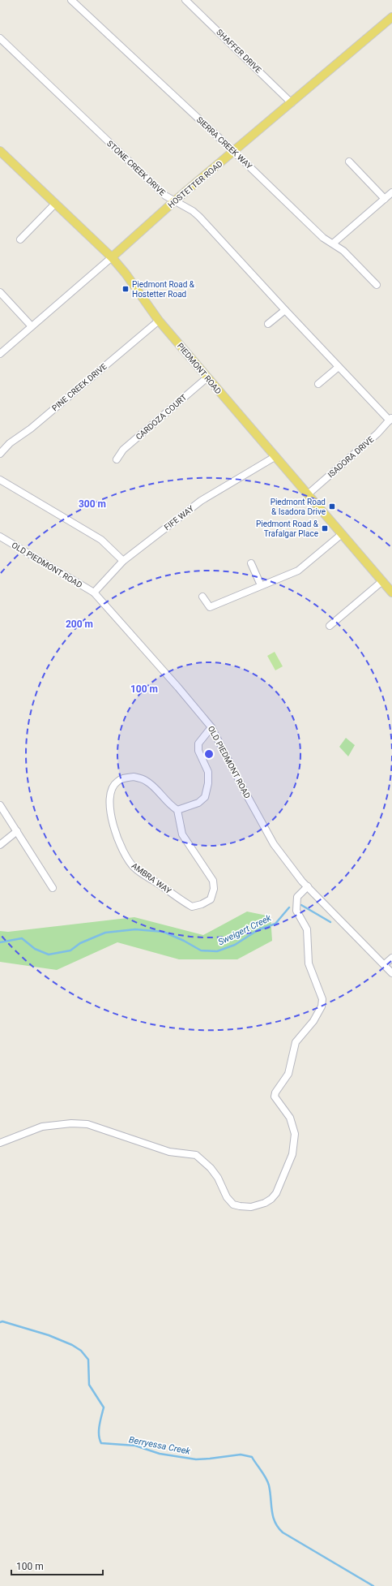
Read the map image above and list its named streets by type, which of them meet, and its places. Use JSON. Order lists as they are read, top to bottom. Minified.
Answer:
{"streets":{"main road":["HOSTETTER ROAD","PIEDMONT ROAD"],"street":["SHAFFER DRIVE","SIERRA CREEK WAY","STONE CREEK DRIVE","PINE CREEK DRIVE","CARDOZA COURT","ISADORA DRIVE","FIFE WAY","OLD PIEDMONT ROAD","AMBRA WAY"]},"crossings":[["SHAFFER DRIVE","HOSTETTER ROAD"],["SIERRA CREEK WAY","HOSTETTER ROAD"],["STONE CREEK DRIVE","HOSTETTER ROAD"],["STONE CREEK DRIVE","ISADORA DRIVE"],["HOSTETTER ROAD","PIEDMONT ROAD"],["PIEDMONT ROAD","PINE CREEK DRIVE"],["PIEDMONT ROAD","CARDOZA COURT"],["PIEDMONT ROAD","ISADORA DRIVE"],["PIEDMONT ROAD","FIFE WAY"],["FIFE WAY","OLD PIEDMONT ROAD"]],"water":["Sweigert Creek","Berryessa Creek"],"places":{"transit":["Piedmont Road & Hostetter Road","Piedmont Road & Isadora Drive","Piedmont Road & Trafalgar Place"]},"scale_bar":"100 m","rings":["300 m","200 m","100 m"]}
